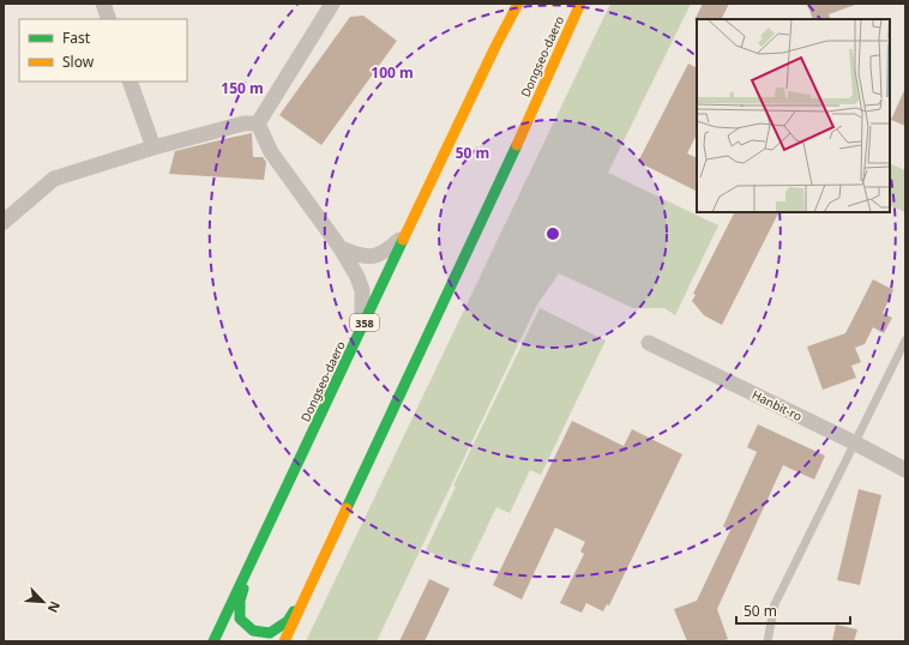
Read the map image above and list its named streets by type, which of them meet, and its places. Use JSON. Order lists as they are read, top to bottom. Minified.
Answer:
{"streets":{"highway":["Dongseo-daero","358"],"street":["Hanbit-ro"]},"legend":["Fast","Slow"],"scale_bar":"50 m","north":"bottom right","rings":["100 m","150 m","50 m"]}
